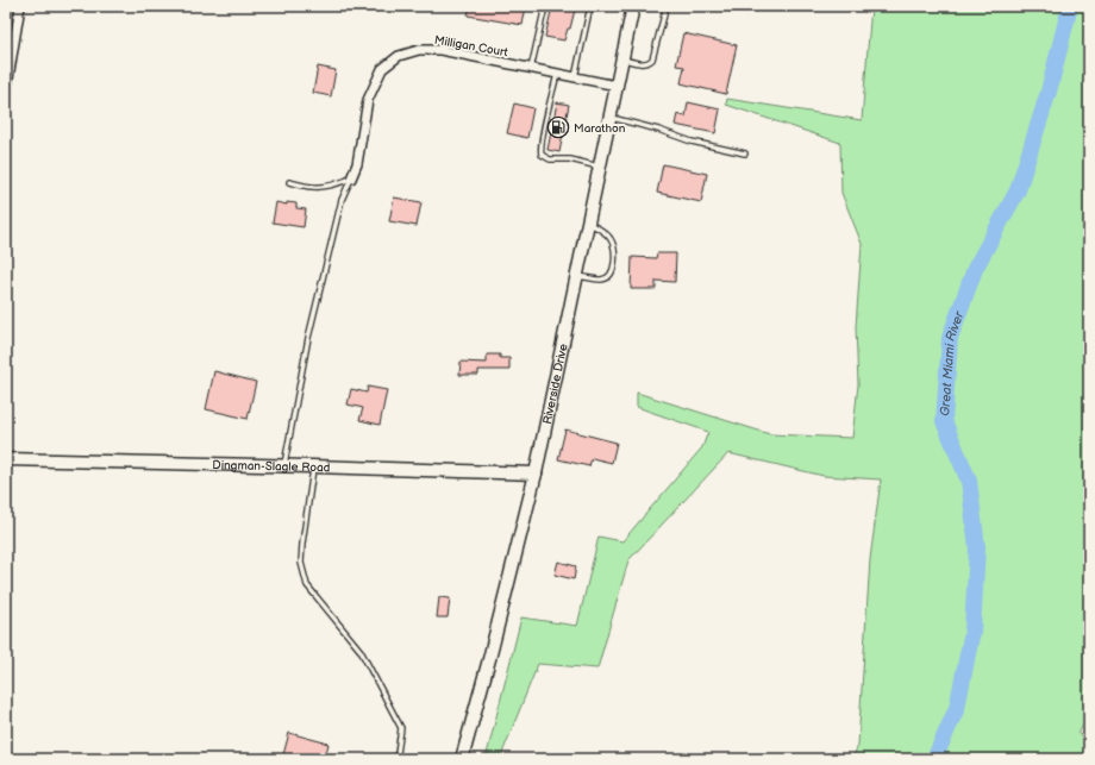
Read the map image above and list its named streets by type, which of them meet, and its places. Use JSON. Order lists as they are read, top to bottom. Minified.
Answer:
{"streets":{"main road":["Riverside Drive","Dingman-Slagle Road"],"street":["Milligan Court"]},"crossings":[["Milligan Court","Riverside Drive"],["Riverside Drive","Dingman-Slagle Road"]],"water":["Great Miami River"],"places":{"fuel station":["Marathon"]}}
